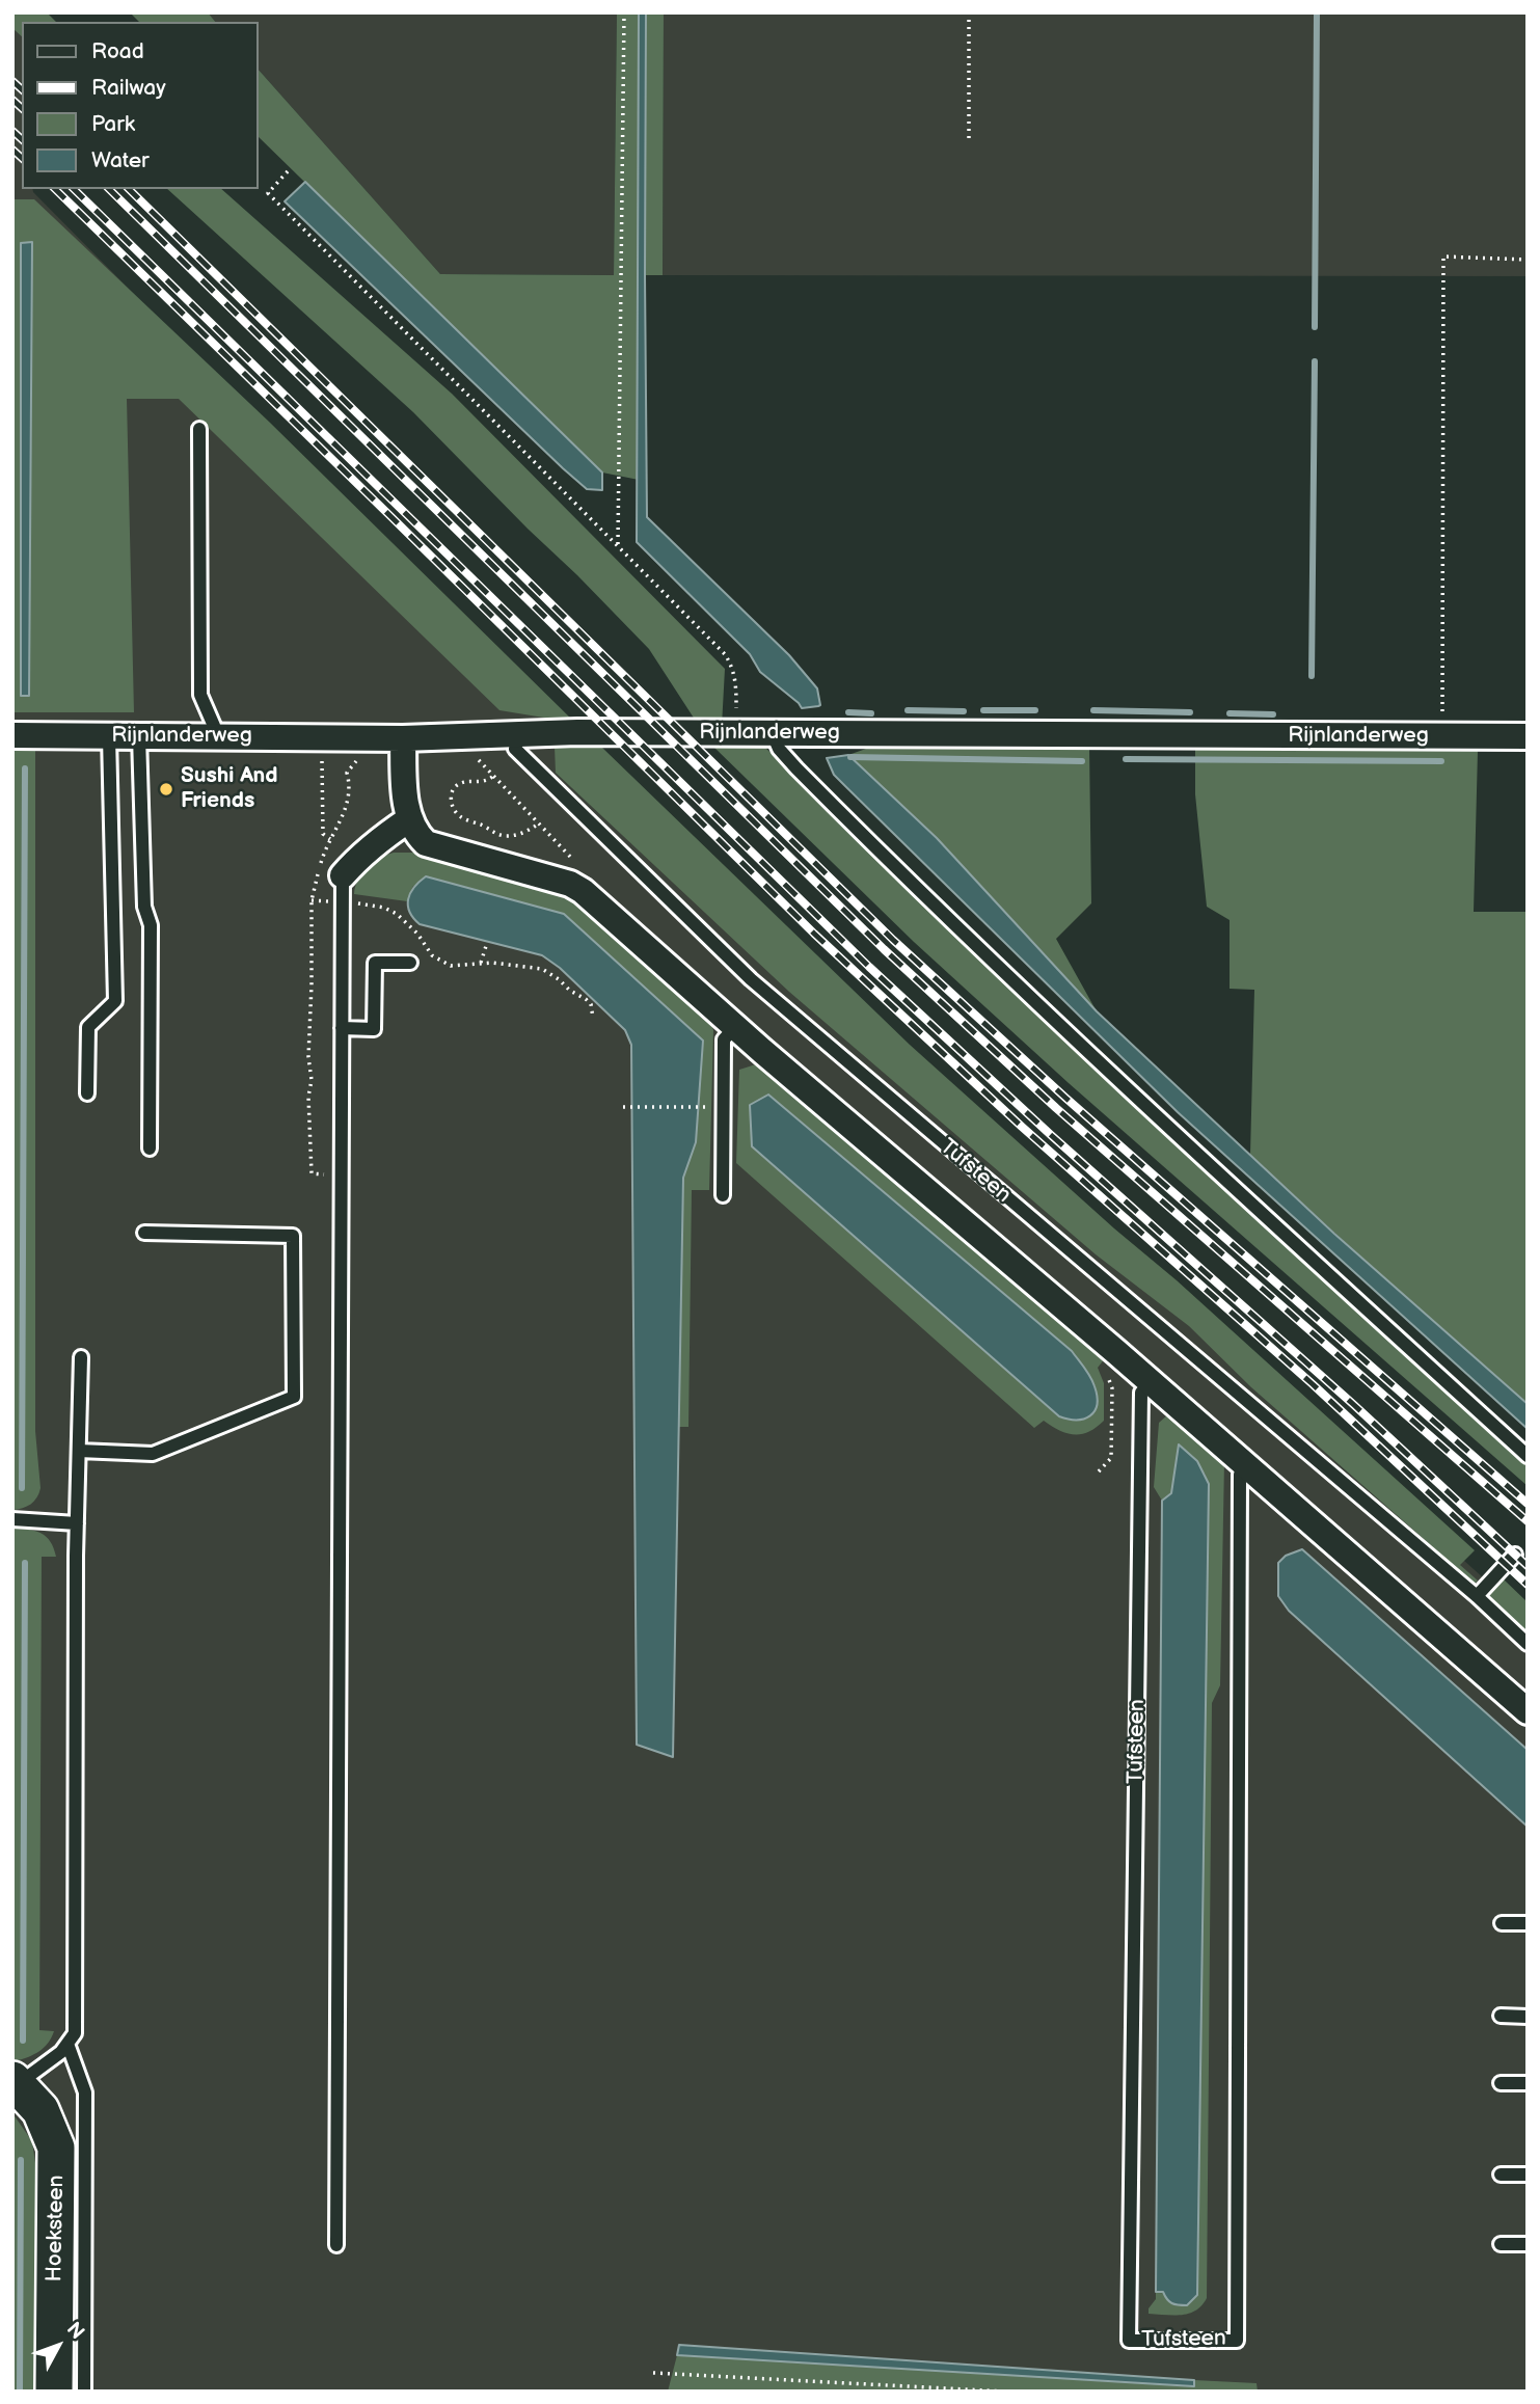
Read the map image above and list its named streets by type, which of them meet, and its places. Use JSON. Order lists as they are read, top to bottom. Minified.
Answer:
{"streets":{"street":["Rijnlanderweg","Tufsteen","Hoeksteen"]},"crossings":[["Rijnlanderweg","Tufsteen"]],"places":["Sushi And Friends"],"legend":["Road","Railway","Park","Water"],"north":"top right"}
